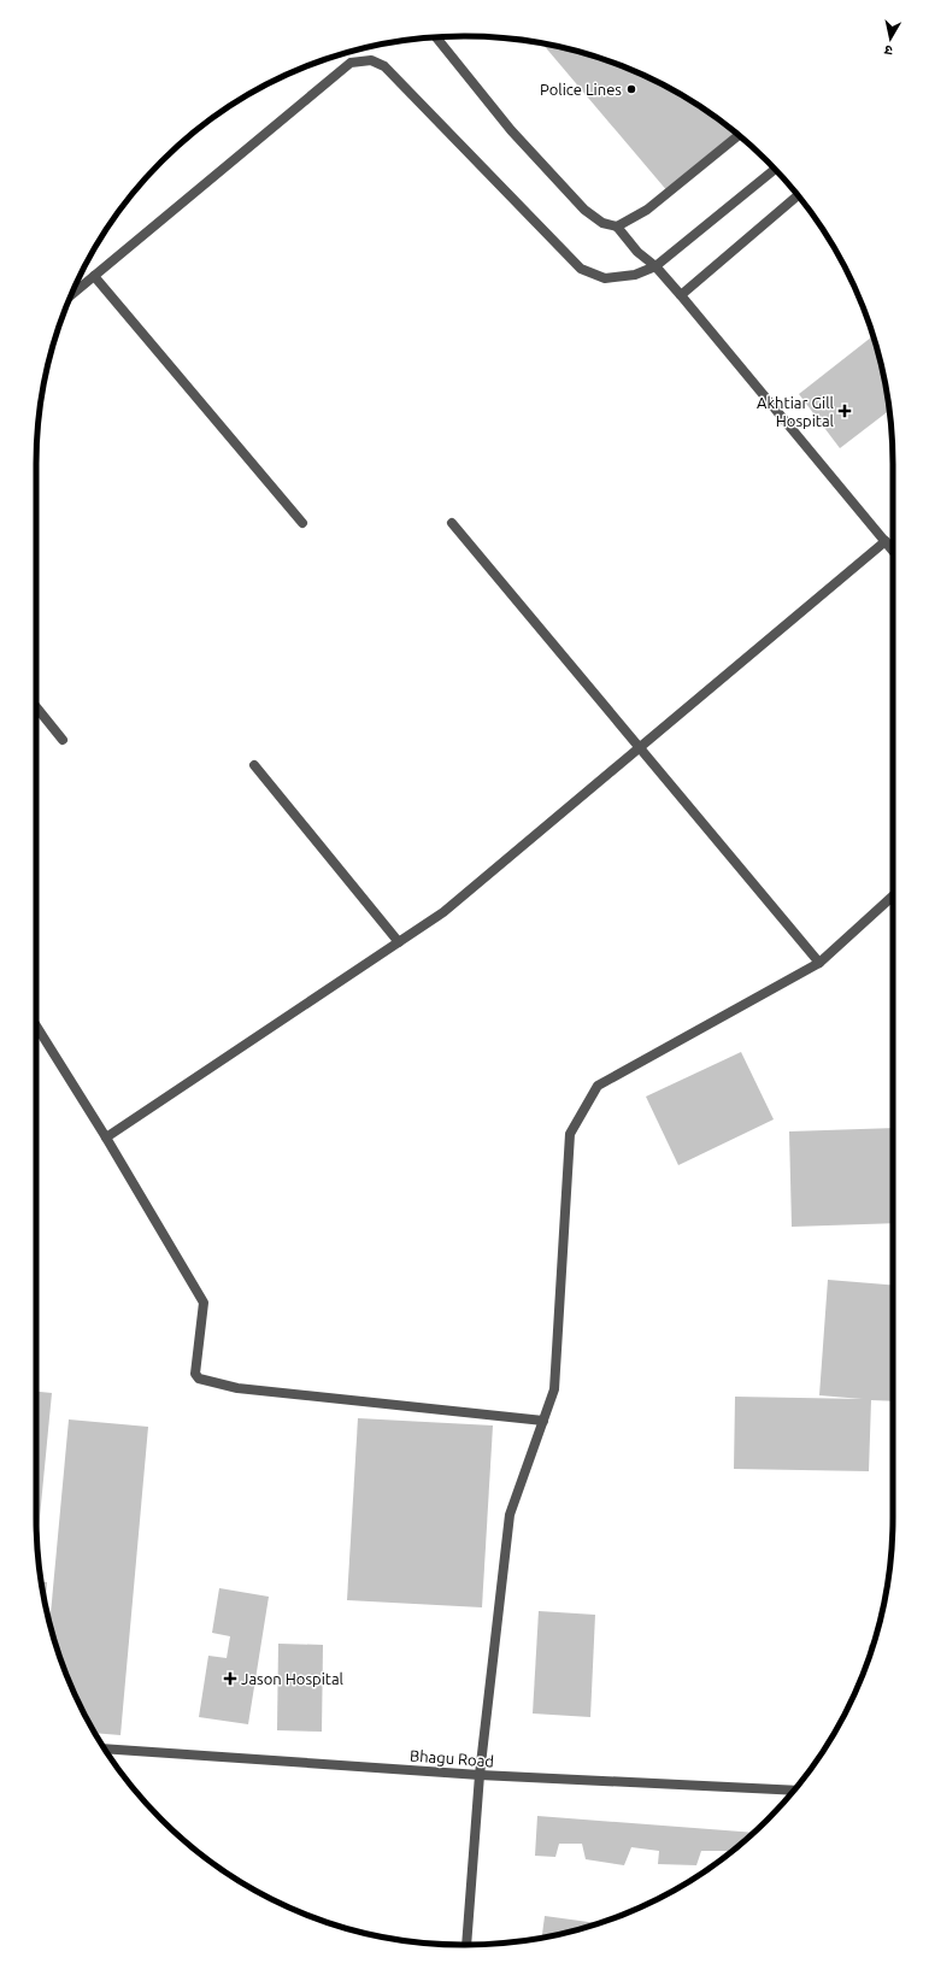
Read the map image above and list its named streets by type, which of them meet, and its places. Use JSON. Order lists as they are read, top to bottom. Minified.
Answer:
{"streets":{"street":["Bhagu Road"]},"places":{"other":["Police Lines"],"health":["Akhtiar Gill Hospital","Jason Hospital"]},"north":"bottom"}
